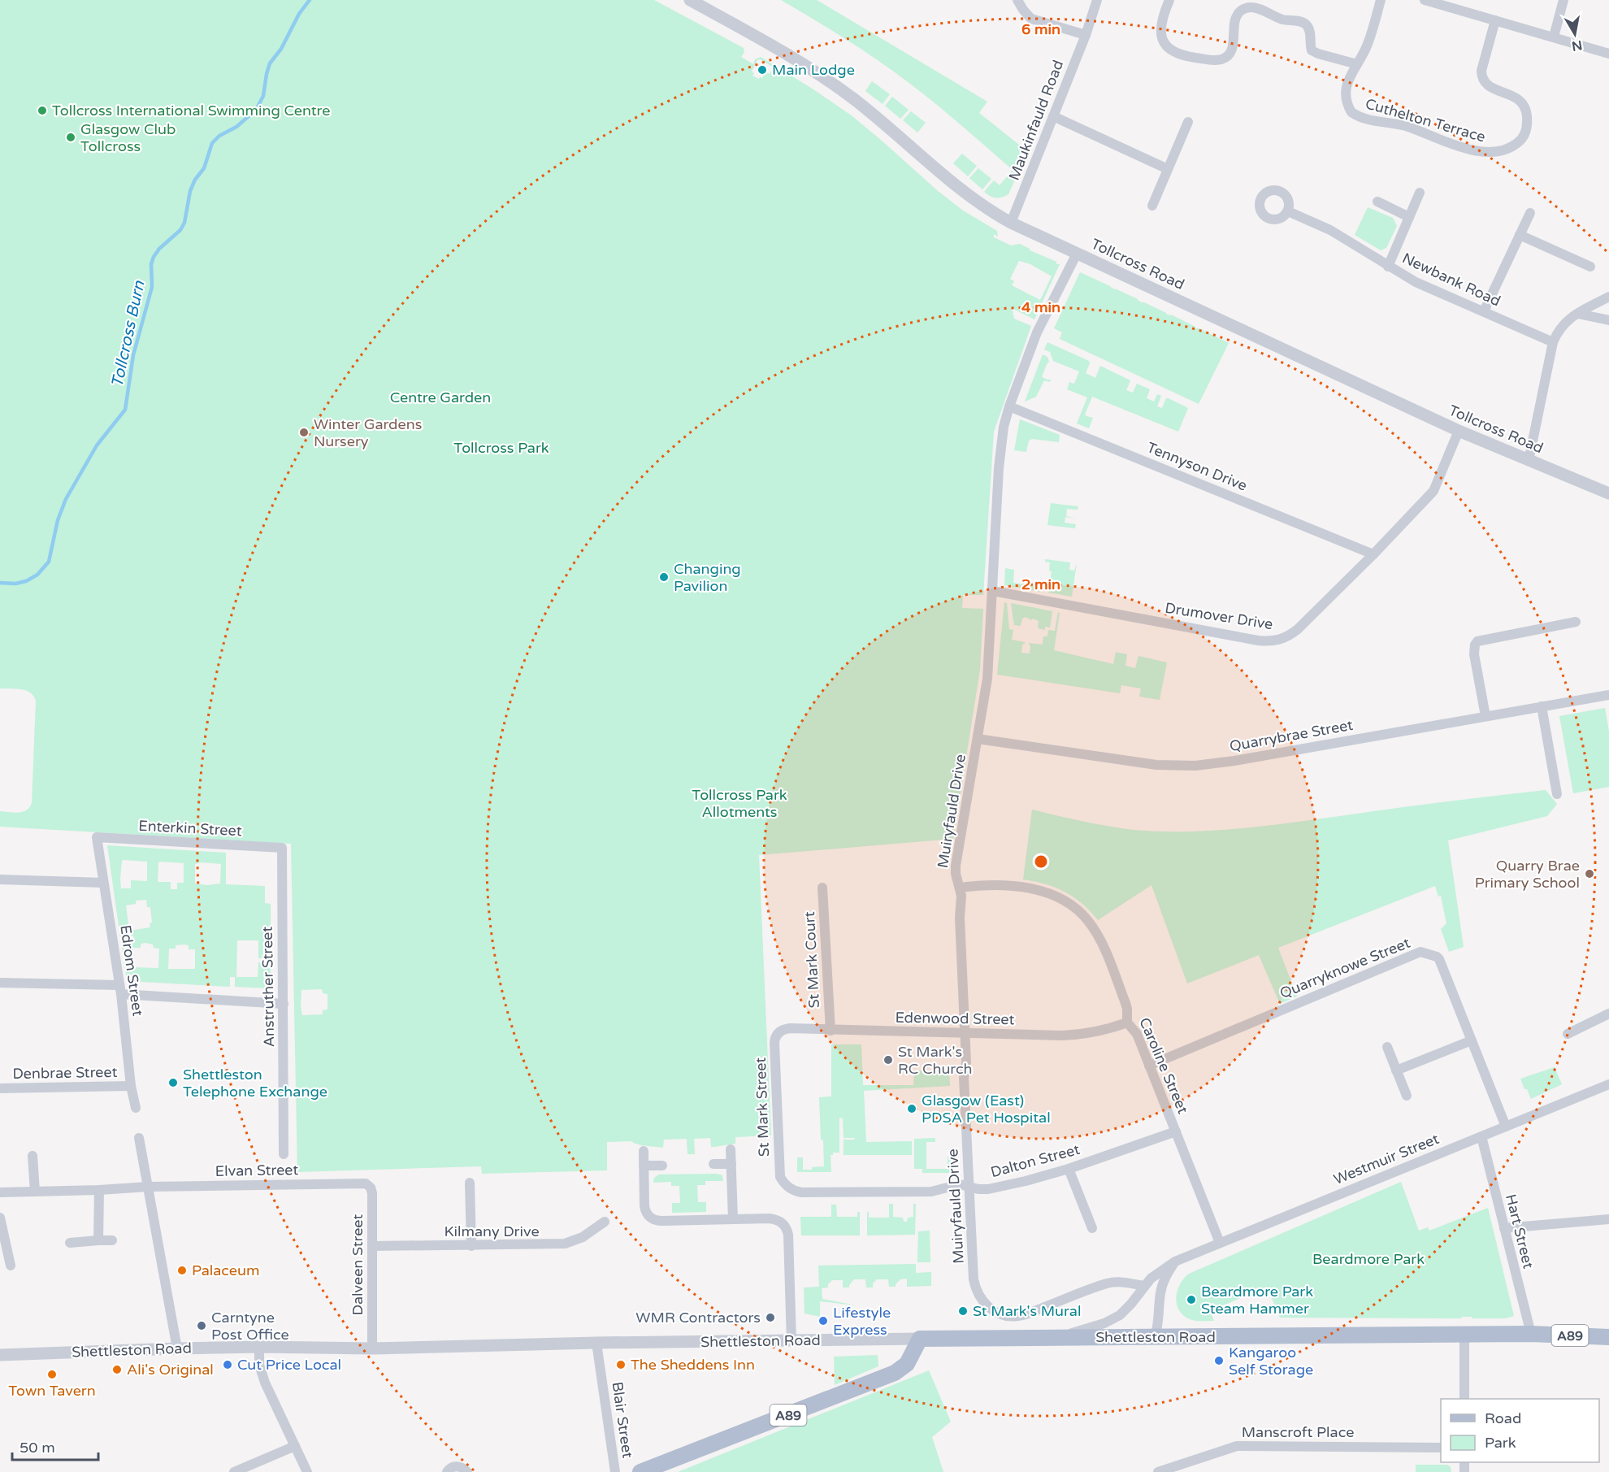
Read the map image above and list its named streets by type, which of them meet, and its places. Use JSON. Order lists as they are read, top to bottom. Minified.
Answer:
{"streets":{"main road":["A89","Shettleston Road"],"street":["Maukinfauld Road","Cuthelton Terrace","Tollcross Road","Newbank Road","Tennyson Drive","Drumover Drive","Quarrybrae Street","Muiryfauld Drive","Enterkin Street","St Mark Court","Quarryknowe Street","Edrom Street","Anstruther Street","Edenwood Street","Caroline Street","Denbrae Street","St Mark Street","Westmuir Street","Dalton Street","Elvan Street","Kilmany Drive","Hart Street","Dalveen Street","Blair Street","Manscroft Place"]},"crossings":[["Maukinfauld Road","Tollcross Road"],["Tollcross Road","Drumover Drive"],["Tollcross Road","Muiryfauld Drive"],["Tennyson Drive","Drumover Drive"],["Tennyson Drive","Muiryfauld Drive"],["Drumover Drive","Muiryfauld Drive"],["Quarrybrae Street","Muiryfauld Drive"],["Muiryfauld Drive","Edenwood Street"],["Muiryfauld Drive","Caroline Street"],["Muiryfauld Drive","Westmuir Street"],["Muiryfauld Drive","Dalton Street"],["Enterkin Street","Edrom Street"],["Enterkin Street","Anstruther Street"],["St Mark Court","Edenwood Street"],["Quarryknowe Street","Caroline Street"],["Quarryknowe Street","Westmuir Street"],["Edrom Street","Denbrae Street"],["Edenwood Street","Caroline Street"],["Edenwood Street","St Mark Street"],["Caroline Street","Westmuir Street"],["Caroline Street","Dalton Street"],["St Mark Street","Dalton Street"],["Westmuir Street","Hart Street"],["Westmuir Street","Shettleston Road"],["Elvan Street","Dalveen Street"],["Kilmany Drive","Dalveen Street"],["Hart Street","Shettleston Road"],["Dalveen Street","Shettleston Road"],["A89","Shettleston Road"],["Shettleston Road","Blair Street"]],"water":["Tollcross Burn"],"parks":["Centre Garden","Tollcross Park","Tollcross Park Allotments","Beardmore Park"],"places":["Main Lodge","Tollcross International Swimming Centre","Glasgow Club Tollcross","Winter Gardens Nursery","Changing Pavilion","Quarry Brae Primary School","St Mark's RC Church","Shettleston Telephone Exchange","Glasgow (East) PDSA Pet Hospital","Palaceum","Beardmore Park Steam Hammer","St Mark's Mural","WMR Contractors","Lifestyle Express","Carntyne Post Office","Kangaroo Self Storage","Cut Price Local","The Sheddens Inn","Ali's Original","Town Tavern"],"legend":["Road","Park"],"scale_bar":"50 m","north":"bottom","rings":["6 min","4 min","2 min"]}
